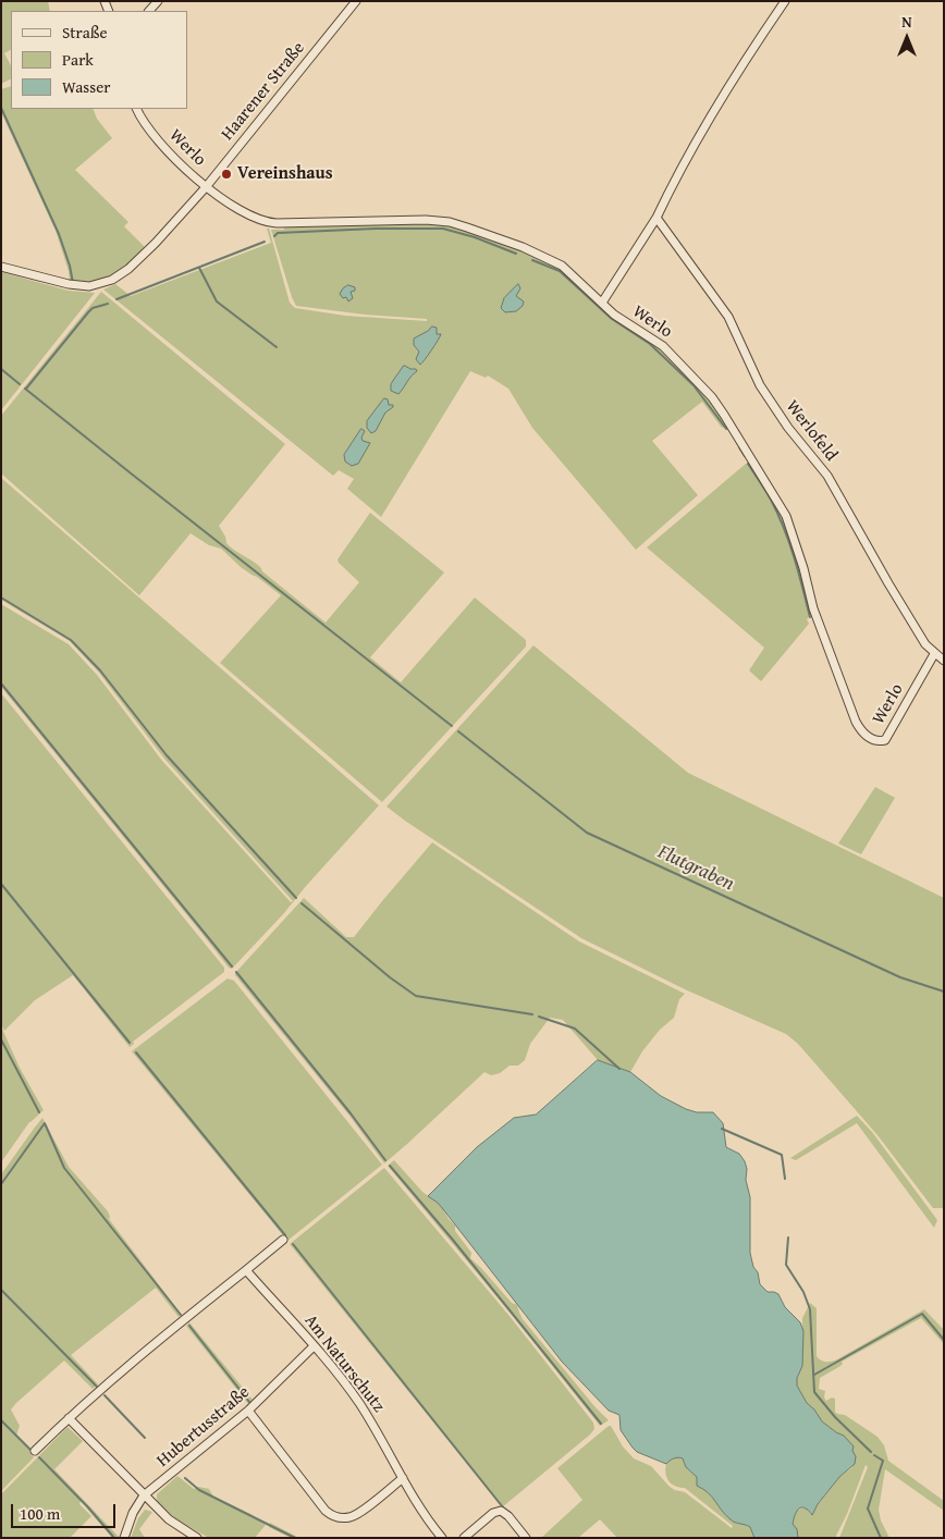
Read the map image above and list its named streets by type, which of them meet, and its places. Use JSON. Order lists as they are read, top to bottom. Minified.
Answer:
{"streets":{"street":["Haarener Straße","Werlo","Werlofeld","Am Naturschutz","Hubertusstraße"]},"crossings":[["Haarener Straße","Werlo"],["Werlo","Werlofeld"],["Am Naturschutz","Hubertusstraße"]],"water":["Flutgraben"],"places":["Vereinshaus"],"legend":["Straße","Park","Wasser"],"scale_bar":"100 m","north":"top"}
